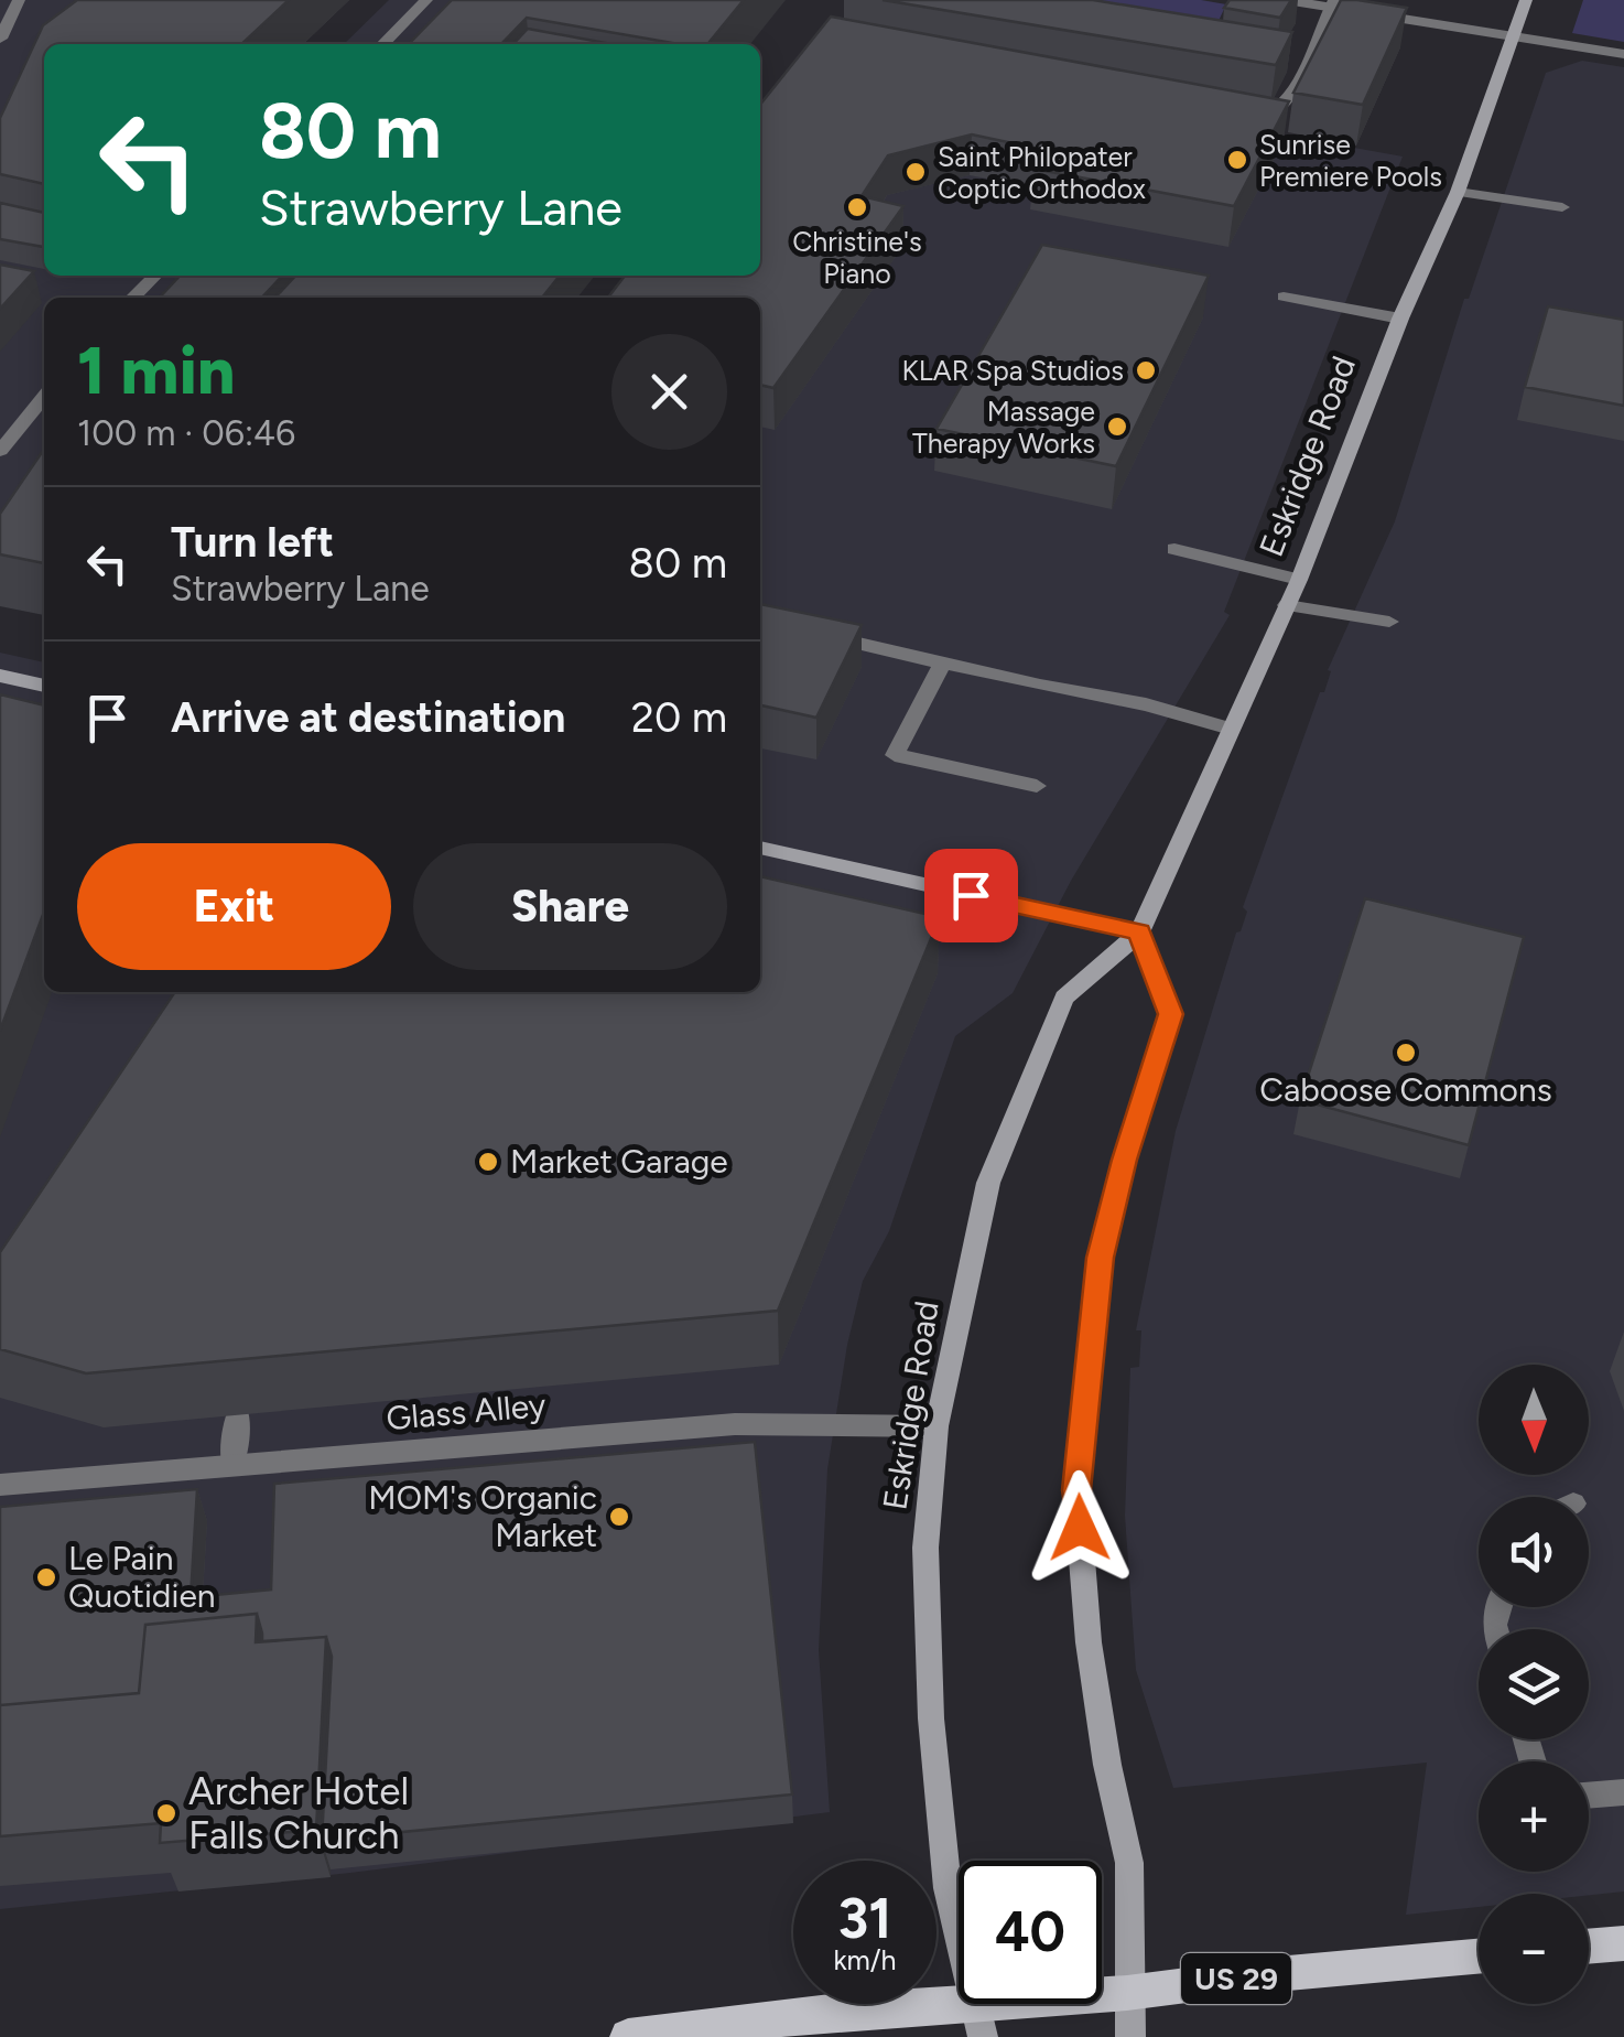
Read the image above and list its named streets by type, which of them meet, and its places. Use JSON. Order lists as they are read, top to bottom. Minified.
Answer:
{"streets":{"main road":["US 29"],"street":["Eskridge Road","Glass Alley"]},"crossings":[["Eskridge Road","Glass Alley"],["Eskridge Road","US 29"]],"places":["Sunrise Premiere Pools","Saint Philopater Coptic Orthodox","Christine's Piano","KLAR Spa Studios","Massage Therapy Works","Caboose Commons","Market Garage","MOM's Organic Market","Le Pain Quotidien","Archer Hotel Falls Church"],"north":"bottom","page":{"turn":["80 m","Strawberry Lane"],"heading":["1 min","100 m · 06:46"],"list":[{"name":"Turn left","note":"Strawberry Lane","value":"80 m"},{"name":"Arrive at destination","value":"20 m"}],"buttons":["Exit","Share"],"map_buttons":["+","−"],"speed":"31 km/h","limit":"40"}}
